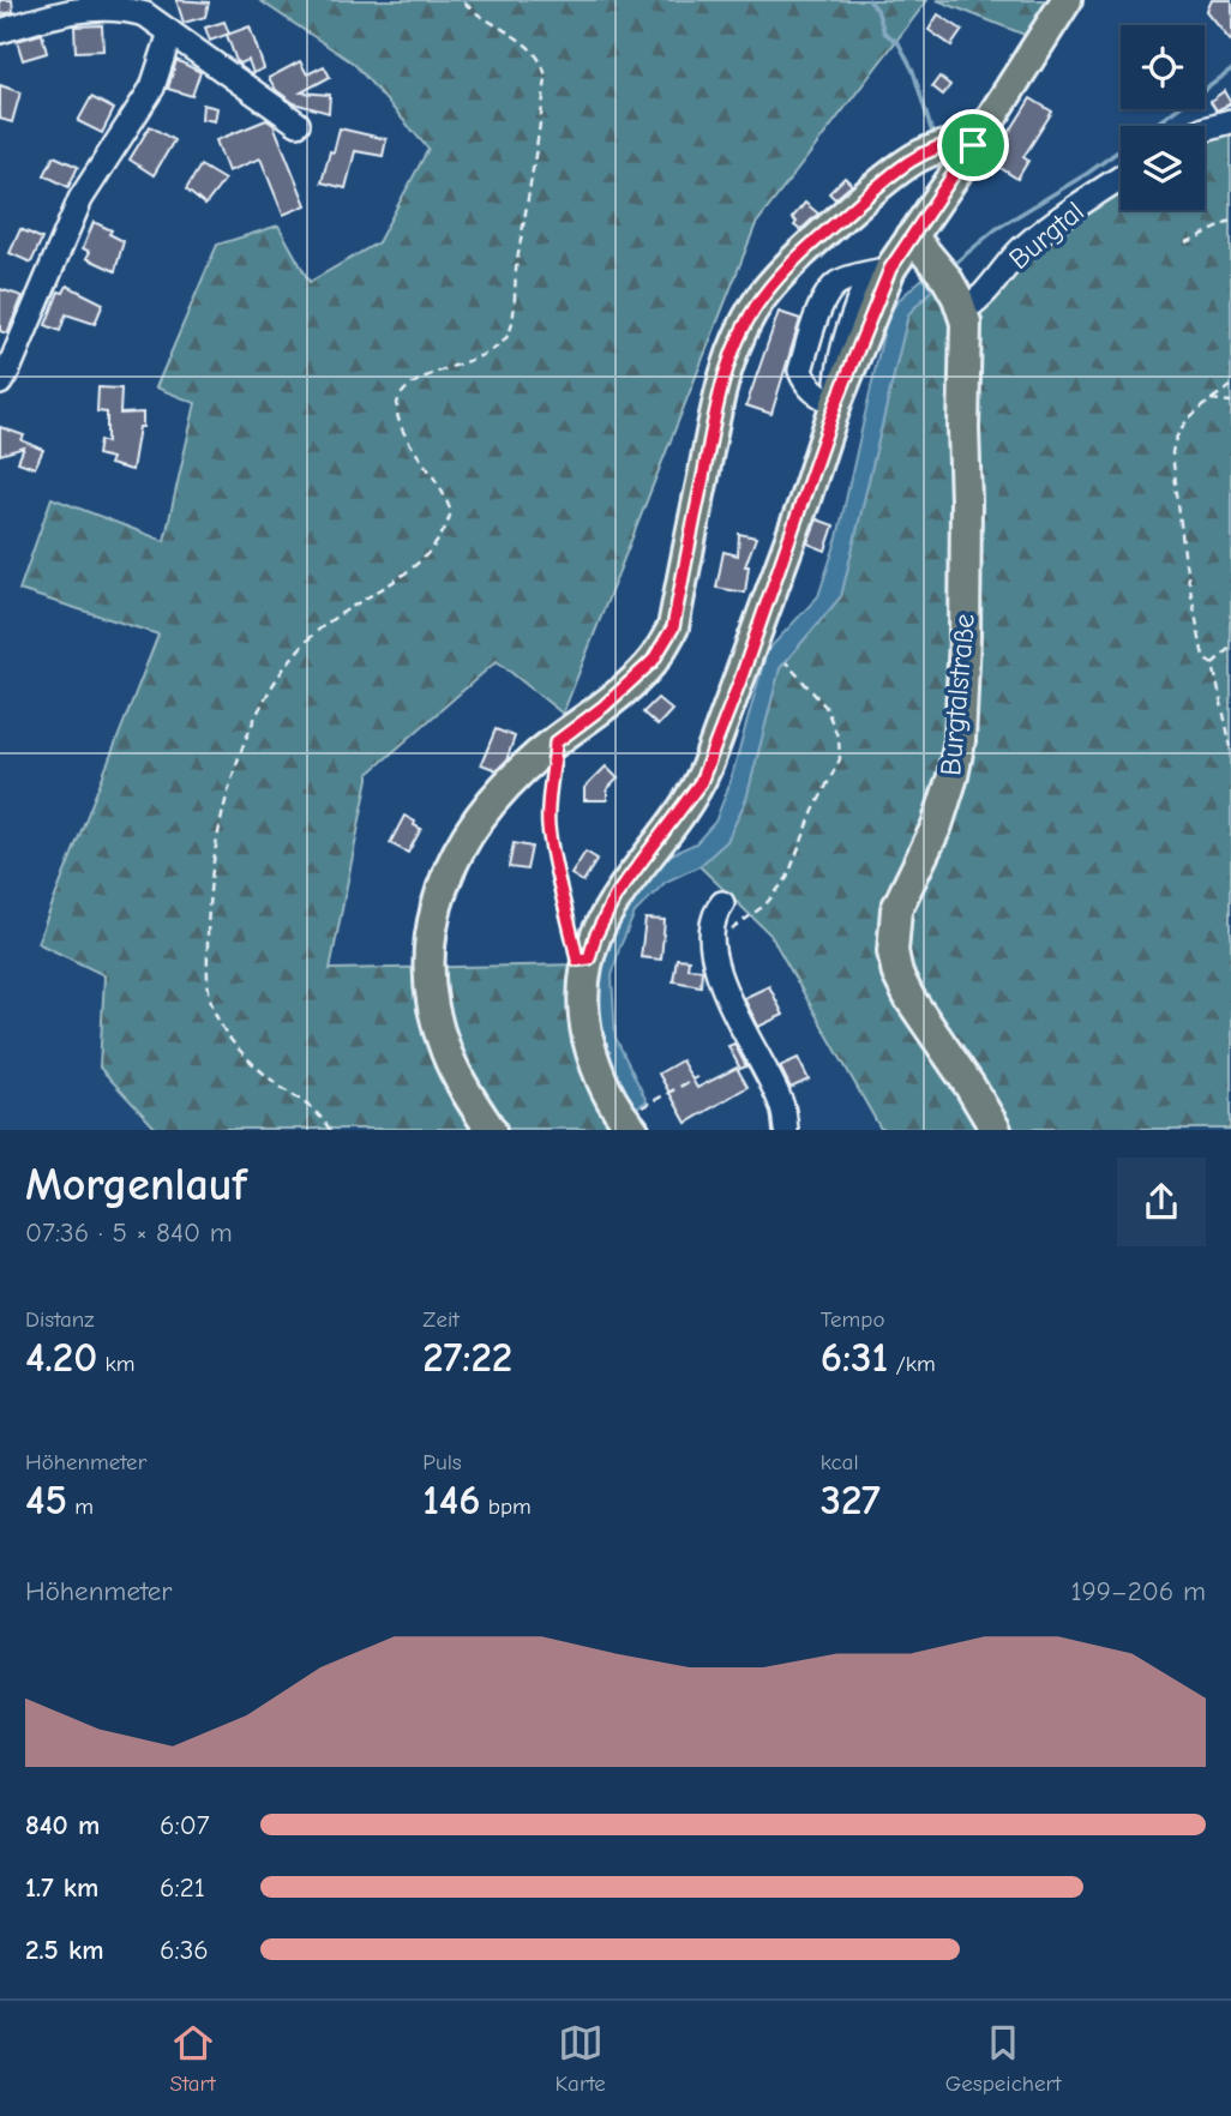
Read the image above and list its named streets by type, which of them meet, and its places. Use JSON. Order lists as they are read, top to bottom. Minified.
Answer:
{"streets":{"main road":["Burgtalstraße"],"street":["Burgtal"]},"crossings":[["Burgtal","Burgtalstraße"]],"page":{"heading":["Morgenlauf","07:36 · 5 × 840 m"],"stats":[["Distanz","4.20 km"],["Zeit","27:22"],["Tempo","6:31 /km"],["Höhenmeter","45 m"],["Puls","146 bpm"],["kcal","327"]],"chart":["Höhenmeter","199–206 m"],"list":[{"name":"840 m","note":"6:07"},{"name":"1.7 km","note":"6:21"},{"name":"2.5 km","note":"6:36"}],"tabs":["Start","Karte","Gespeichert"]}}
